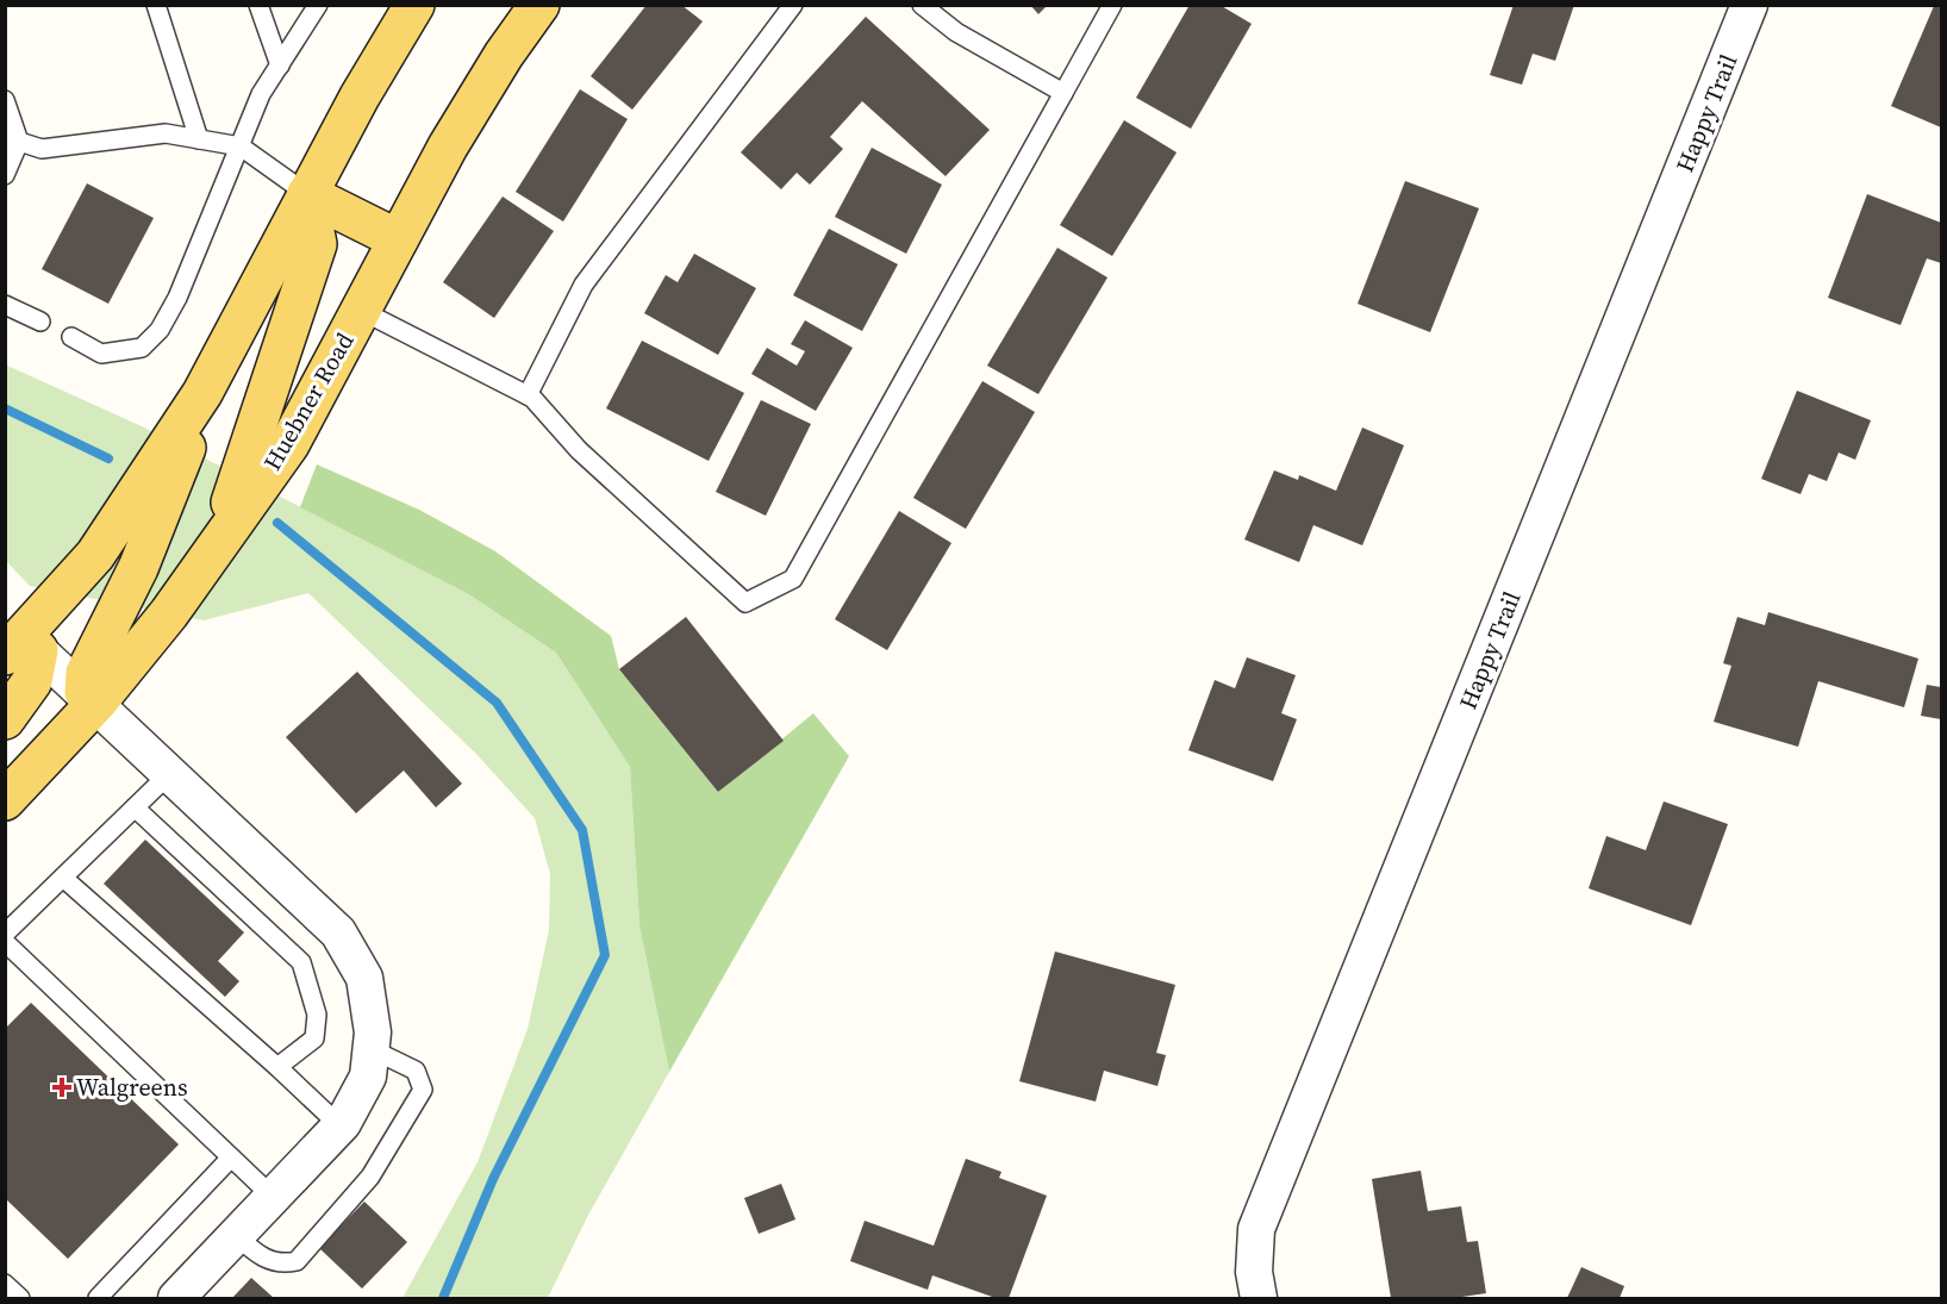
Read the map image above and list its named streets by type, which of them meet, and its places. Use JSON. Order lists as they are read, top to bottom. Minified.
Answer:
{"streets":{"main road":["Huebner Road"],"street":["Happy Trail"]},"places":{"health":["Walgreens"]}}
